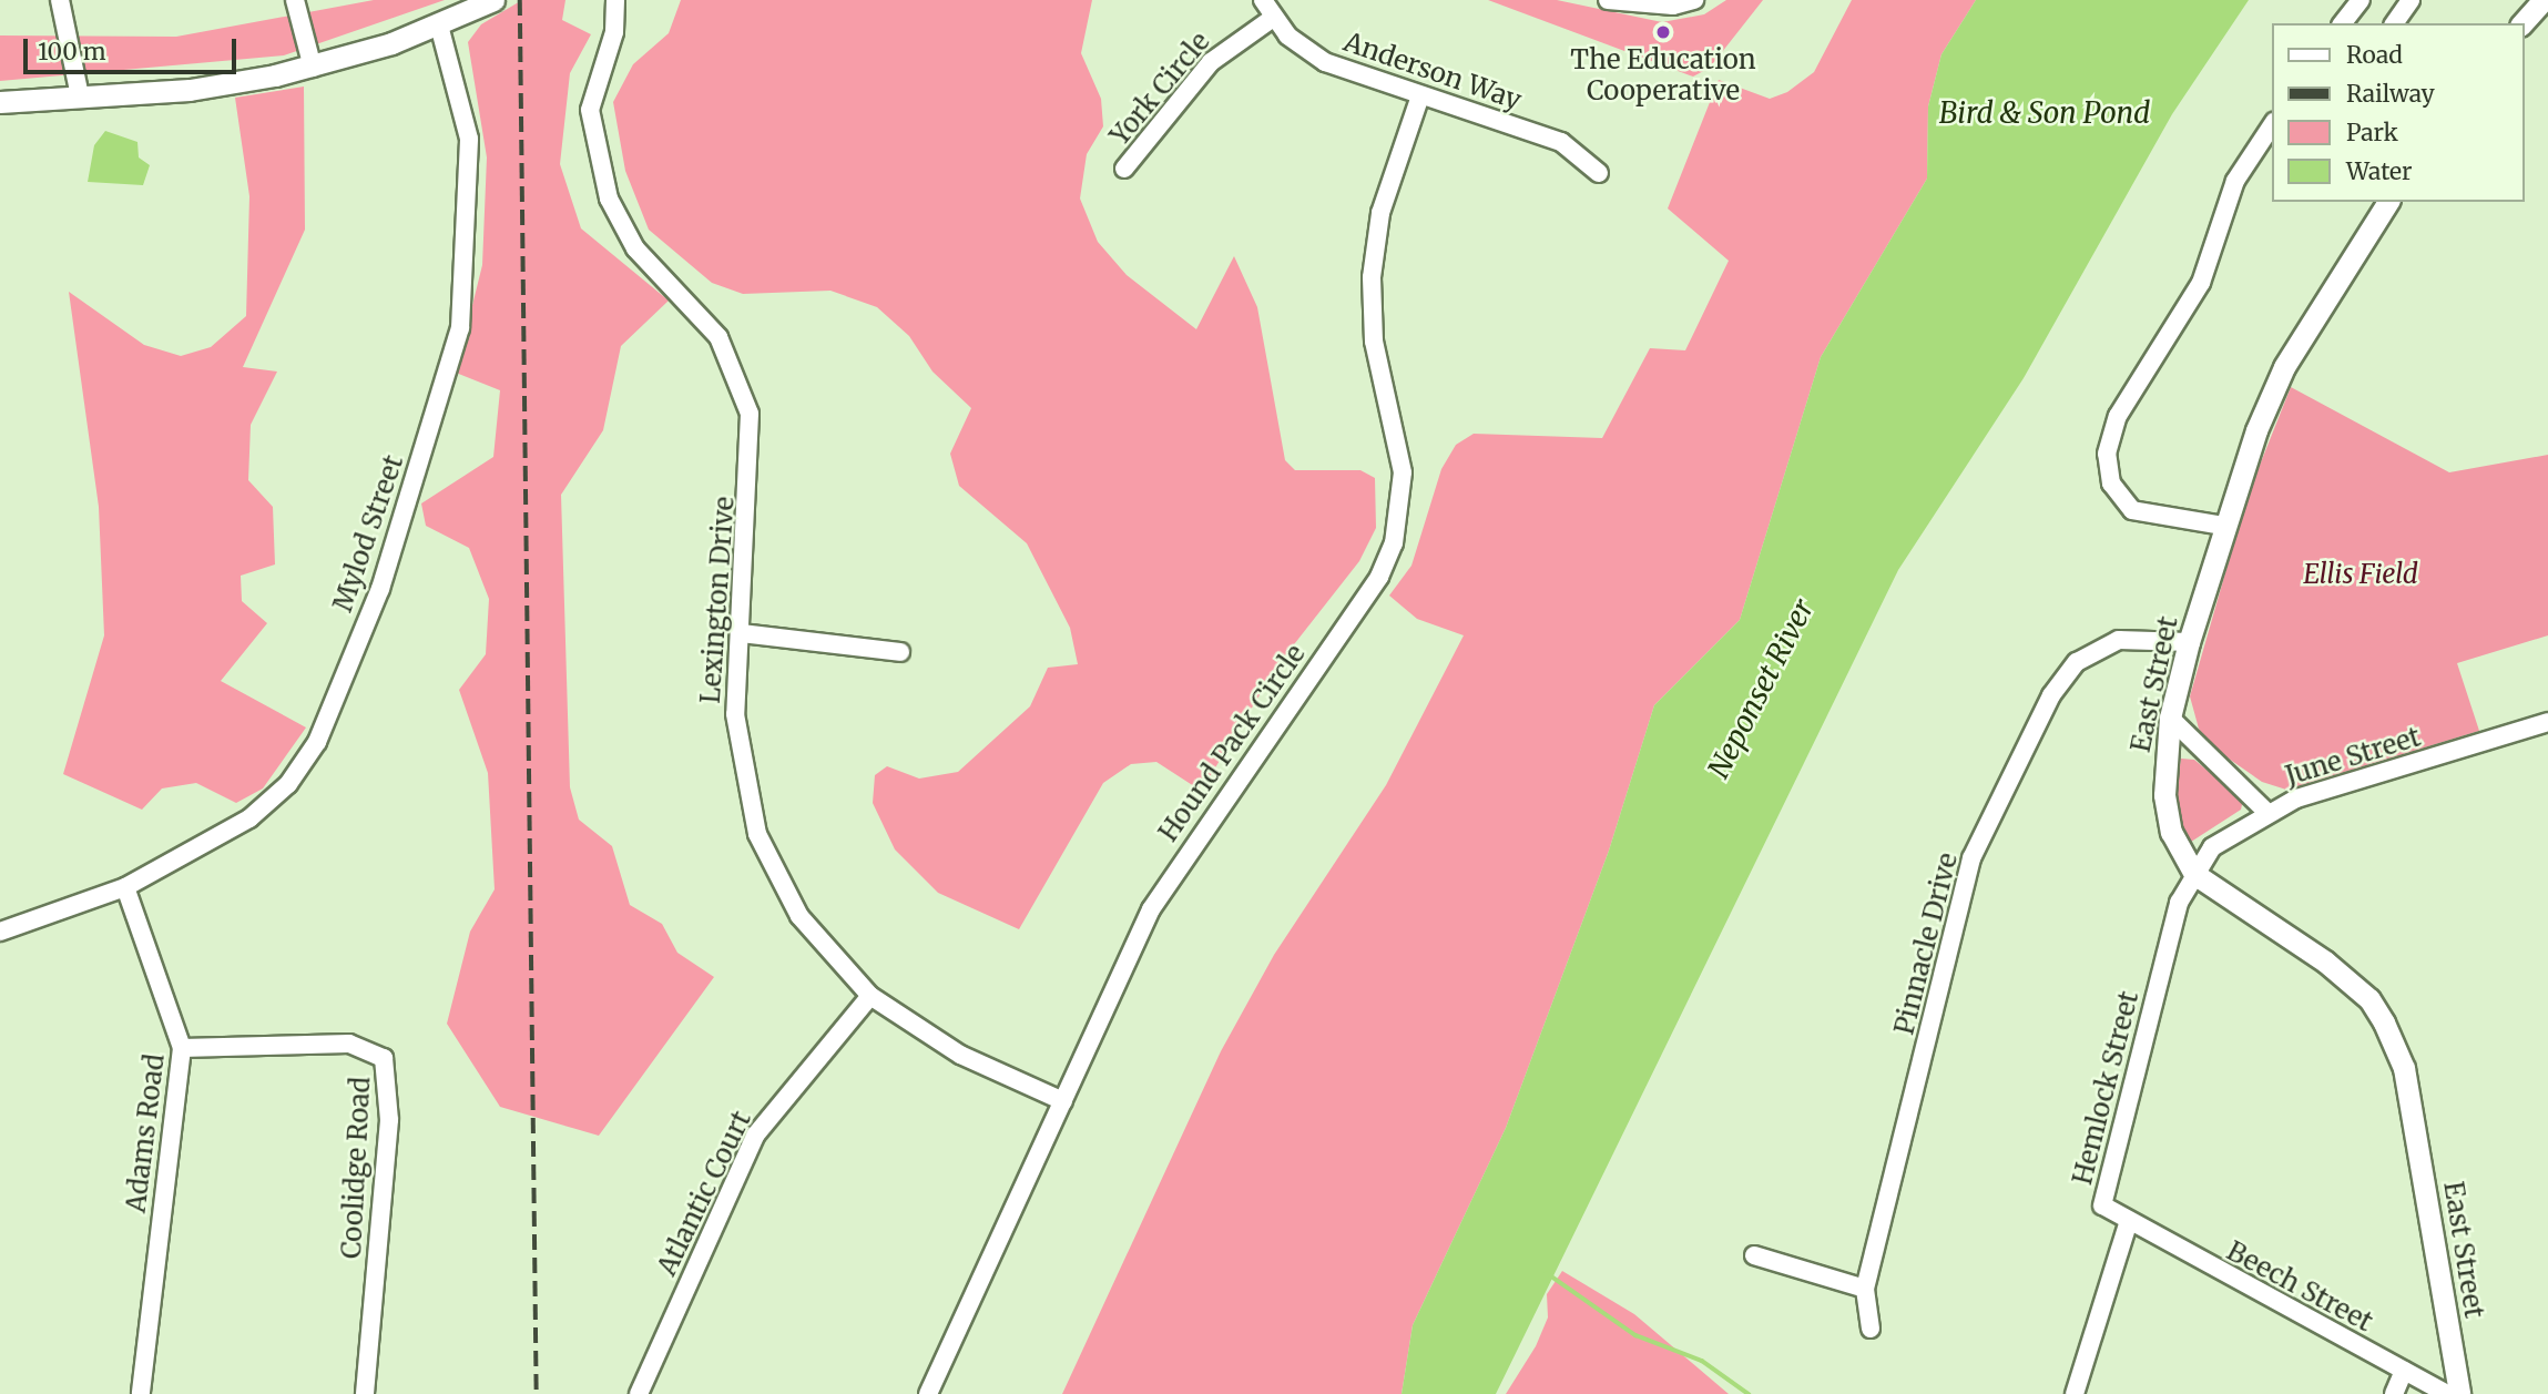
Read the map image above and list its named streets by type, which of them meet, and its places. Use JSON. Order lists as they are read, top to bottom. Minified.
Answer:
{"streets":{"street":["Anderson Way","York Circle","Mylod Street","Lexington Drive","East Street","Hound Pack Circle","June Street","Pinnacle Drive","Hemlock Street","Adams Road","Coolidge Road","Atlantic Court","Beech Street"]},"crossings":[["Anderson Way","York Circle"],["Anderson Way","Hound Pack Circle"],["Mylod Street","Adams Road"],["Lexington Drive","Hound Pack Circle"],["Lexington Drive","Atlantic Court"],["East Street","June Street"],["East Street","Pinnacle Drive"],["East Street","Hemlock Street"],["June Street","Hemlock Street"],["Hemlock Street","Beech Street"],["Adams Road","Coolidge Road"]],"water":["Bird & Son Pond","Neponset River"],"parks":["Ellis Field"],"places":["The Education Cooperative"],"legend":["Road","Railway","Park","Water"],"scale_bar":"100 m"}
